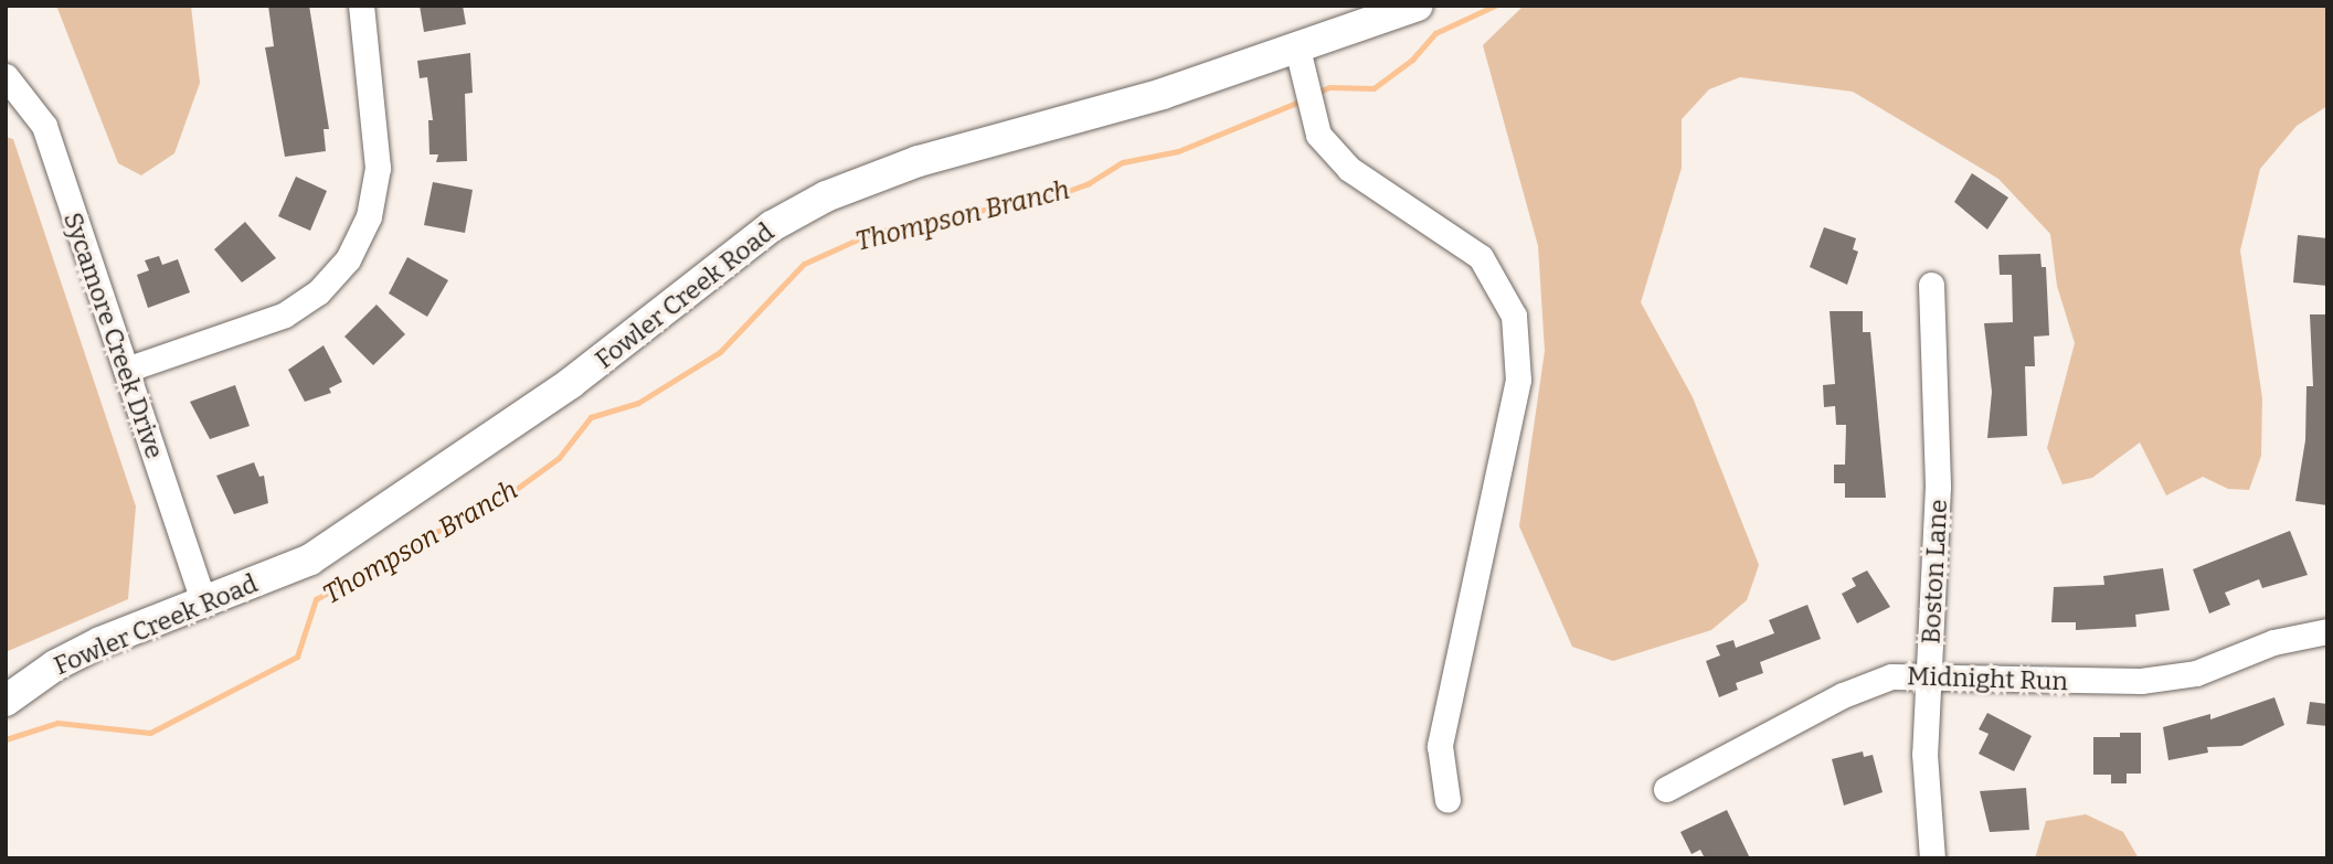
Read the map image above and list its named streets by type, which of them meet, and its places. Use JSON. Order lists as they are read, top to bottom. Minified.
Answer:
{"streets":{"main road":["Fowler Creek Road"],"street":["Sycamore Creek Drive","Boston Lane","Midnight Run"]},"crossings":[["Fowler Creek Road","Sycamore Creek Drive"],["Boston Lane","Midnight Run"]],"water":["Thompson Branch"]}
